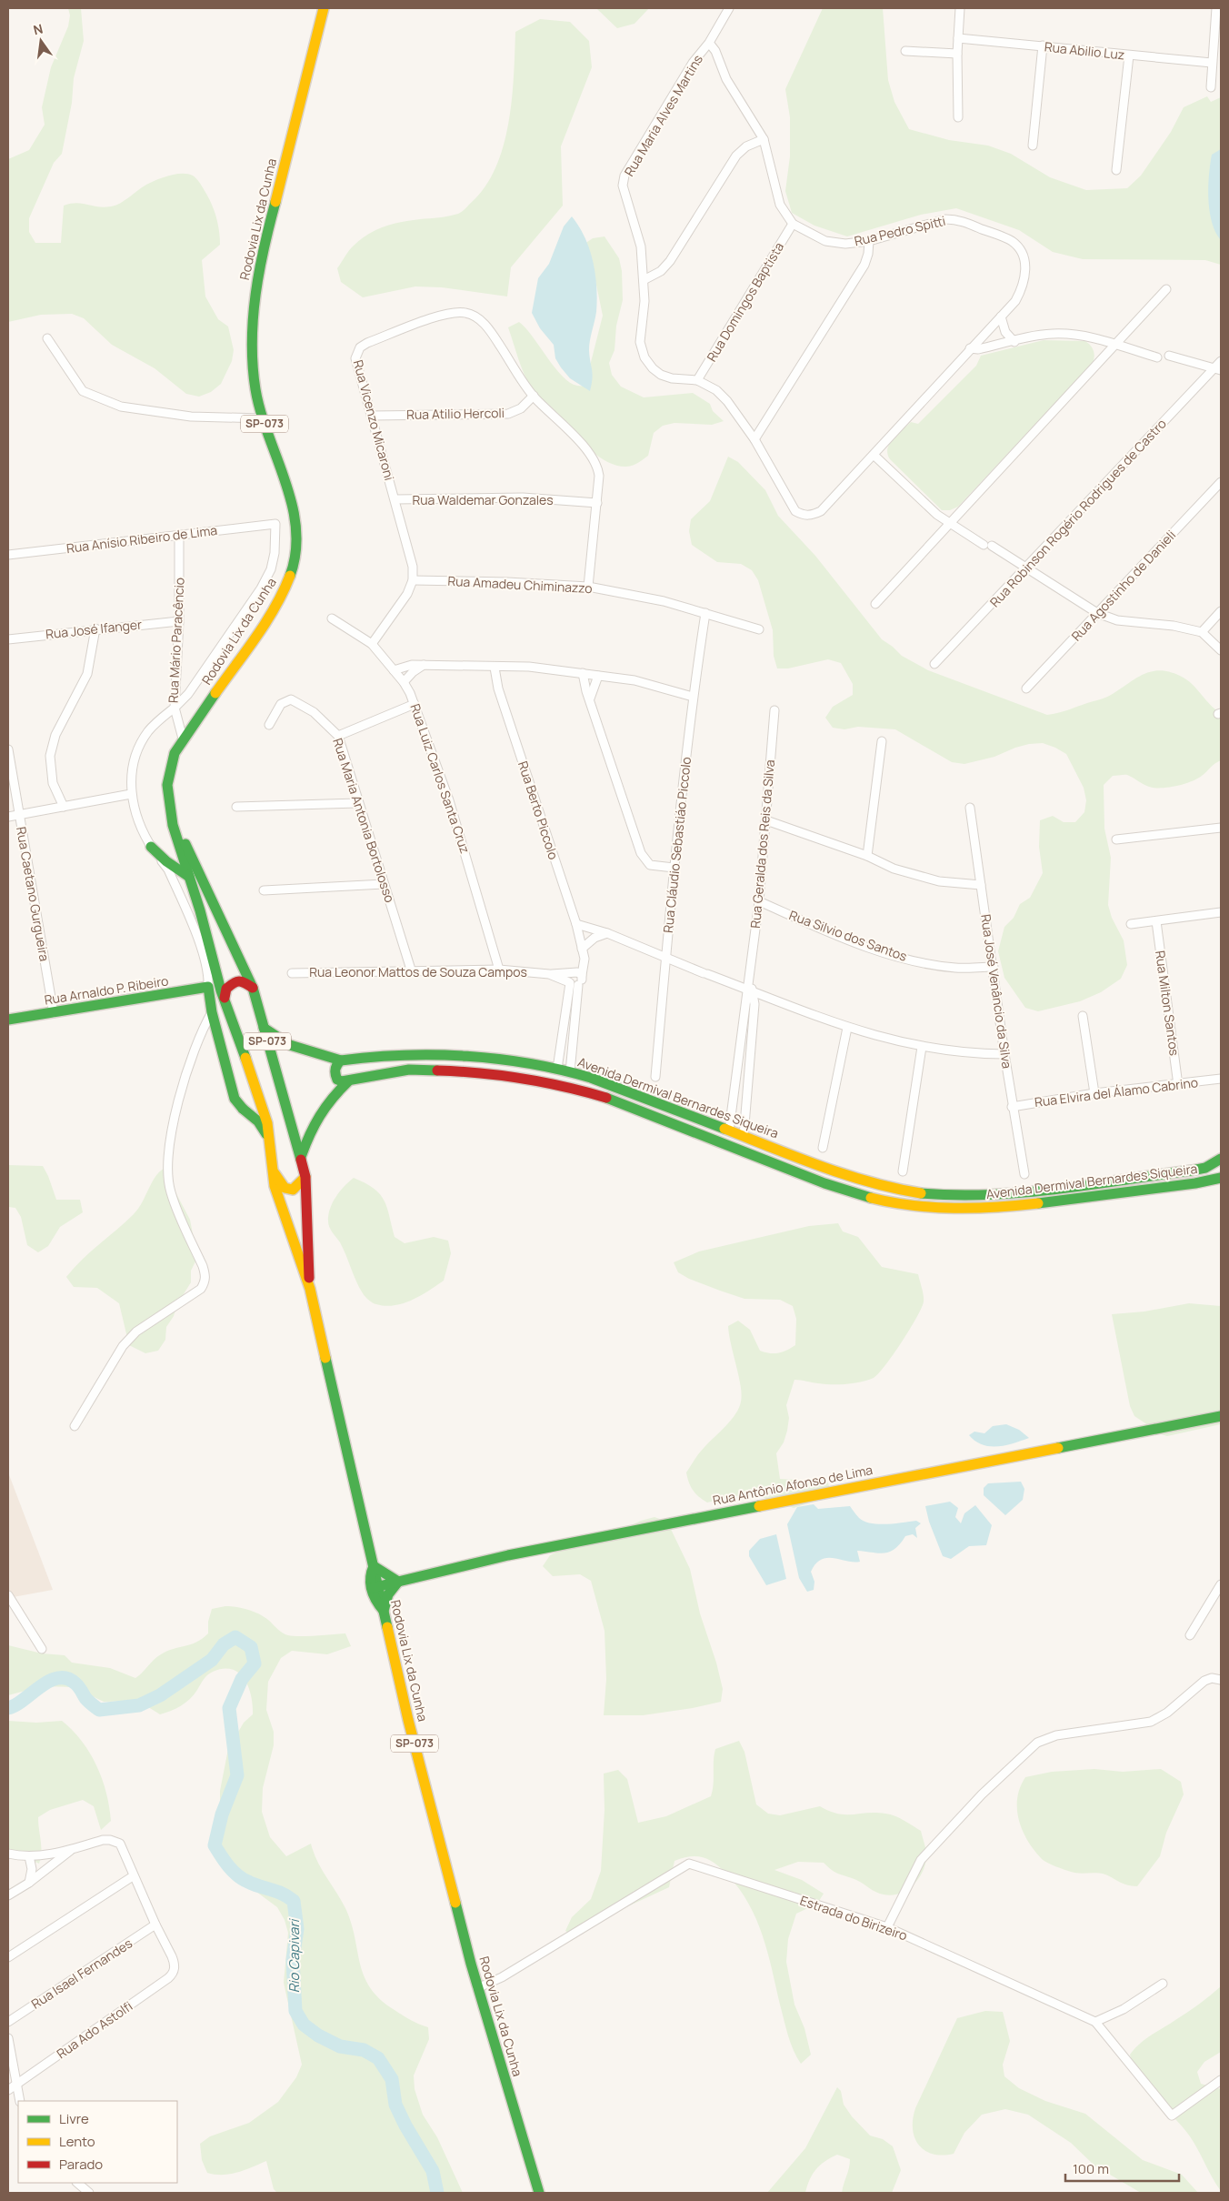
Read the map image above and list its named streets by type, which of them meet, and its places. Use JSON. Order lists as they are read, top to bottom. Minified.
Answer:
{"streets":{"main road":["Rodovia Lix da Cunha","SP-073","Rua Arnaldo P. Ribeiro","Avenida Dermival Bernardes Siqueira","Rua Antônio Afonso de Lima"],"street":["Rua Abilio Luz","Rua Maria Alves Martins","Rua Pedro Spitti","Rua Domingos Baptista","Rua Atilio Hercoli","Rua Vicenzo Micaroni","Rua Waldemar Gonzales","Rua Robinson Rogério Rodrigues de Castro","Rua Anísio Ribeiro de Lima","Rua Amadeu Chiminazzo","Rua Agostinho de Danieli","Rua José Ifanger","Rua Mário Paracêncio","Rua Luiz Carlos Santa Cruz","Rua Berto Piccolo","Rua Maria Antonia Bortolosso","Rua Geralda dos Reis da Silva","Rua Cláudio Sebastiáo Piccolo","Rua Caetano Gurgueira","Rua Silvio dos Santos","Rua Leonor Mattos de Souza Campos","Rua José Venâncio da Silva","Rua Milton Santos","Rua Elvira del Álamo Cabrino","Estrada do Birizeiro","Rua Isael Fernandes","Rua Ado Astolfi"]},"crossings":[["Rua Maria Alves Martins","Rua Pedro Spitti"],["Rua Maria Alves Martins","Rua Domingos Baptista"],["Rodovia Lix da Cunha","Rua Antônio Afonso de Lima"],["Rodovia Lix da Cunha","Estrada do Birizeiro"],["Rua Pedro Spitti","Rua Domingos Baptista"],["Rua Atilio Hercoli","Rua Vicenzo Micaroni"],["Rua Vicenzo Micaroni","Rua Waldemar Gonzales"],["Rua Vicenzo Micaroni","Rua Amadeu Chiminazzo"],["Rua Anísio Ribeiro de Lima","Rua Mário Paracêncio"],["Rua Amadeu Chiminazzo","Rua Cláudio Sebastiáo Piccolo"],["Rua José Ifanger","Rua Mário Paracêncio"],["Rua Mário Paracêncio","Rua Arnaldo P. Ribeiro"],["Rua Luiz Carlos Santa Cruz","Rua Leonor Mattos de Souza Campos"],["Rua Maria Antonia Bortolosso","Rua Leonor Mattos de Souza Campos"],["Rua Geralda dos Reis da Silva","Rua Silvio dos Santos"],["Rua Caetano Gurgueira","Rua Arnaldo P. Ribeiro"],["Rua Silvio dos Santos","Rua José Venâncio da Silva"],["Rua José Venâncio da Silva","Rua Elvira del Álamo Cabrino"],["Rua Milton Santos","Rua Elvira del Álamo Cabrino"],["Rua Isael Fernandes","Rua Ado Astolfi"]],"water":["Rio Capivari"],"legend":["Livre","Lento","Parado"],"scale_bar":"100 m","north":"top"}
